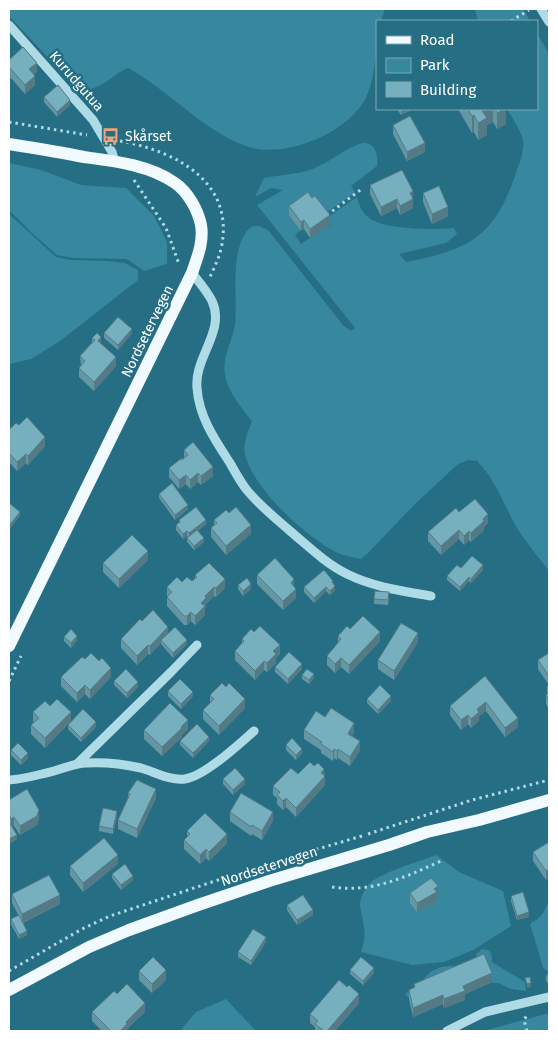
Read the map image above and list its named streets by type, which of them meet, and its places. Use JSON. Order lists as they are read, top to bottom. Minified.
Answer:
{"streets":{"main road":["Nordsetervegen"],"street":["Kurudgutua"]},"crossings":[["Kurudgutua","Nordsetervegen"]],"places":{"bus stop":["Skårset"]},"legend":["Road","Park","Building"]}
